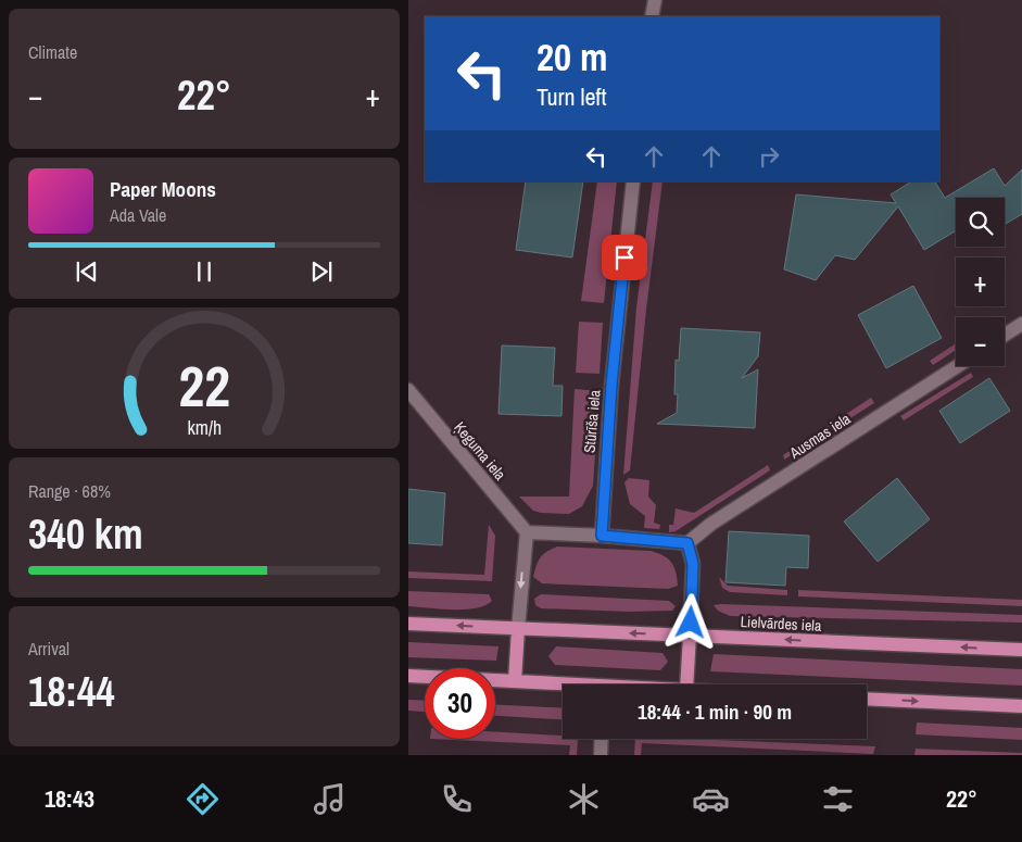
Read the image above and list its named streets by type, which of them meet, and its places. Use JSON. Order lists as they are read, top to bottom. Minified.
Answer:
{"streets":{"main road":["Lielvārdes iela"],"street":["Stūrīša iela","Ausmas iela","Ķeguma iela"]},"page":{"tile":["Climate",["Range · 68%","340 km"],["Arrival","18:44"]],"turn":["20 m","Turn left"],"heat":["−","22°","+"],"song":["Paper Moons","Ada Vale"],"map_buttons":["+","−"],"limit":"30","trip":"18:44 · 1 min · 90 m","tabs":["18:43","22°"],"gauge":["22","km/h"]}}
